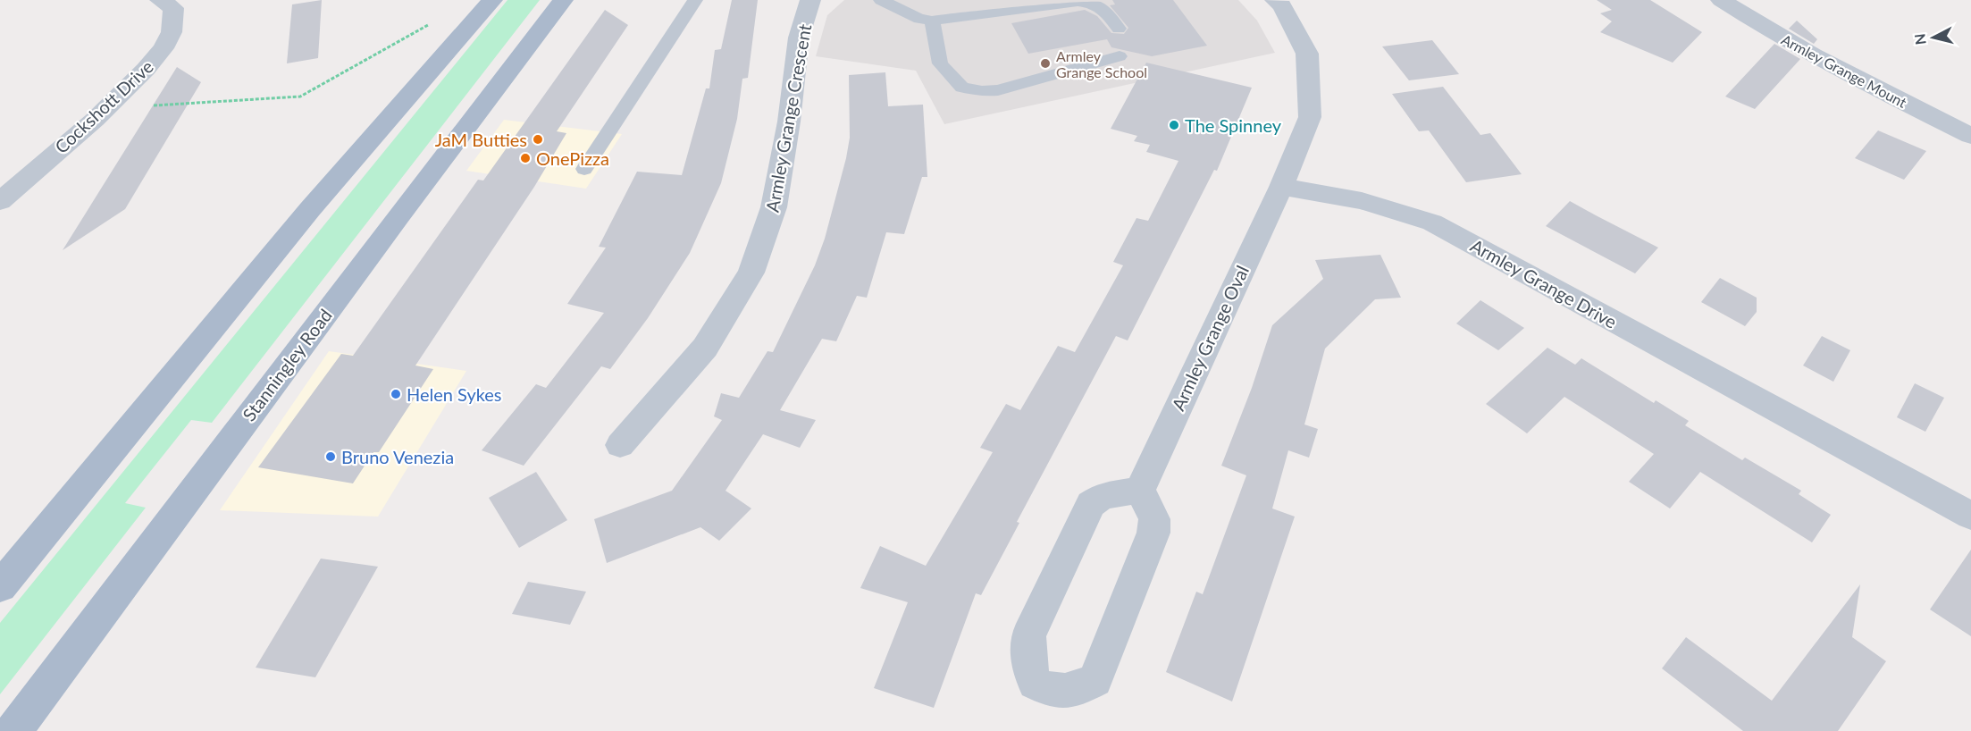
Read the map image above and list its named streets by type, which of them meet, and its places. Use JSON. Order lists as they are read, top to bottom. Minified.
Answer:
{"streets":{"main road":["Stanningley Road"],"street":["Armley Grange Mount","Cockshott Drive","Armley Grange Crescent","Armley Grange Drive","Armley Grange Oval"]},"crossings":[["Armley Grange Drive","Armley Grange Oval"]],"places":["Armley Grange School","The Spinney","JaM Butties","OnePizza","Helen Sykes","Bruno Venezia"],"north":"left"}
